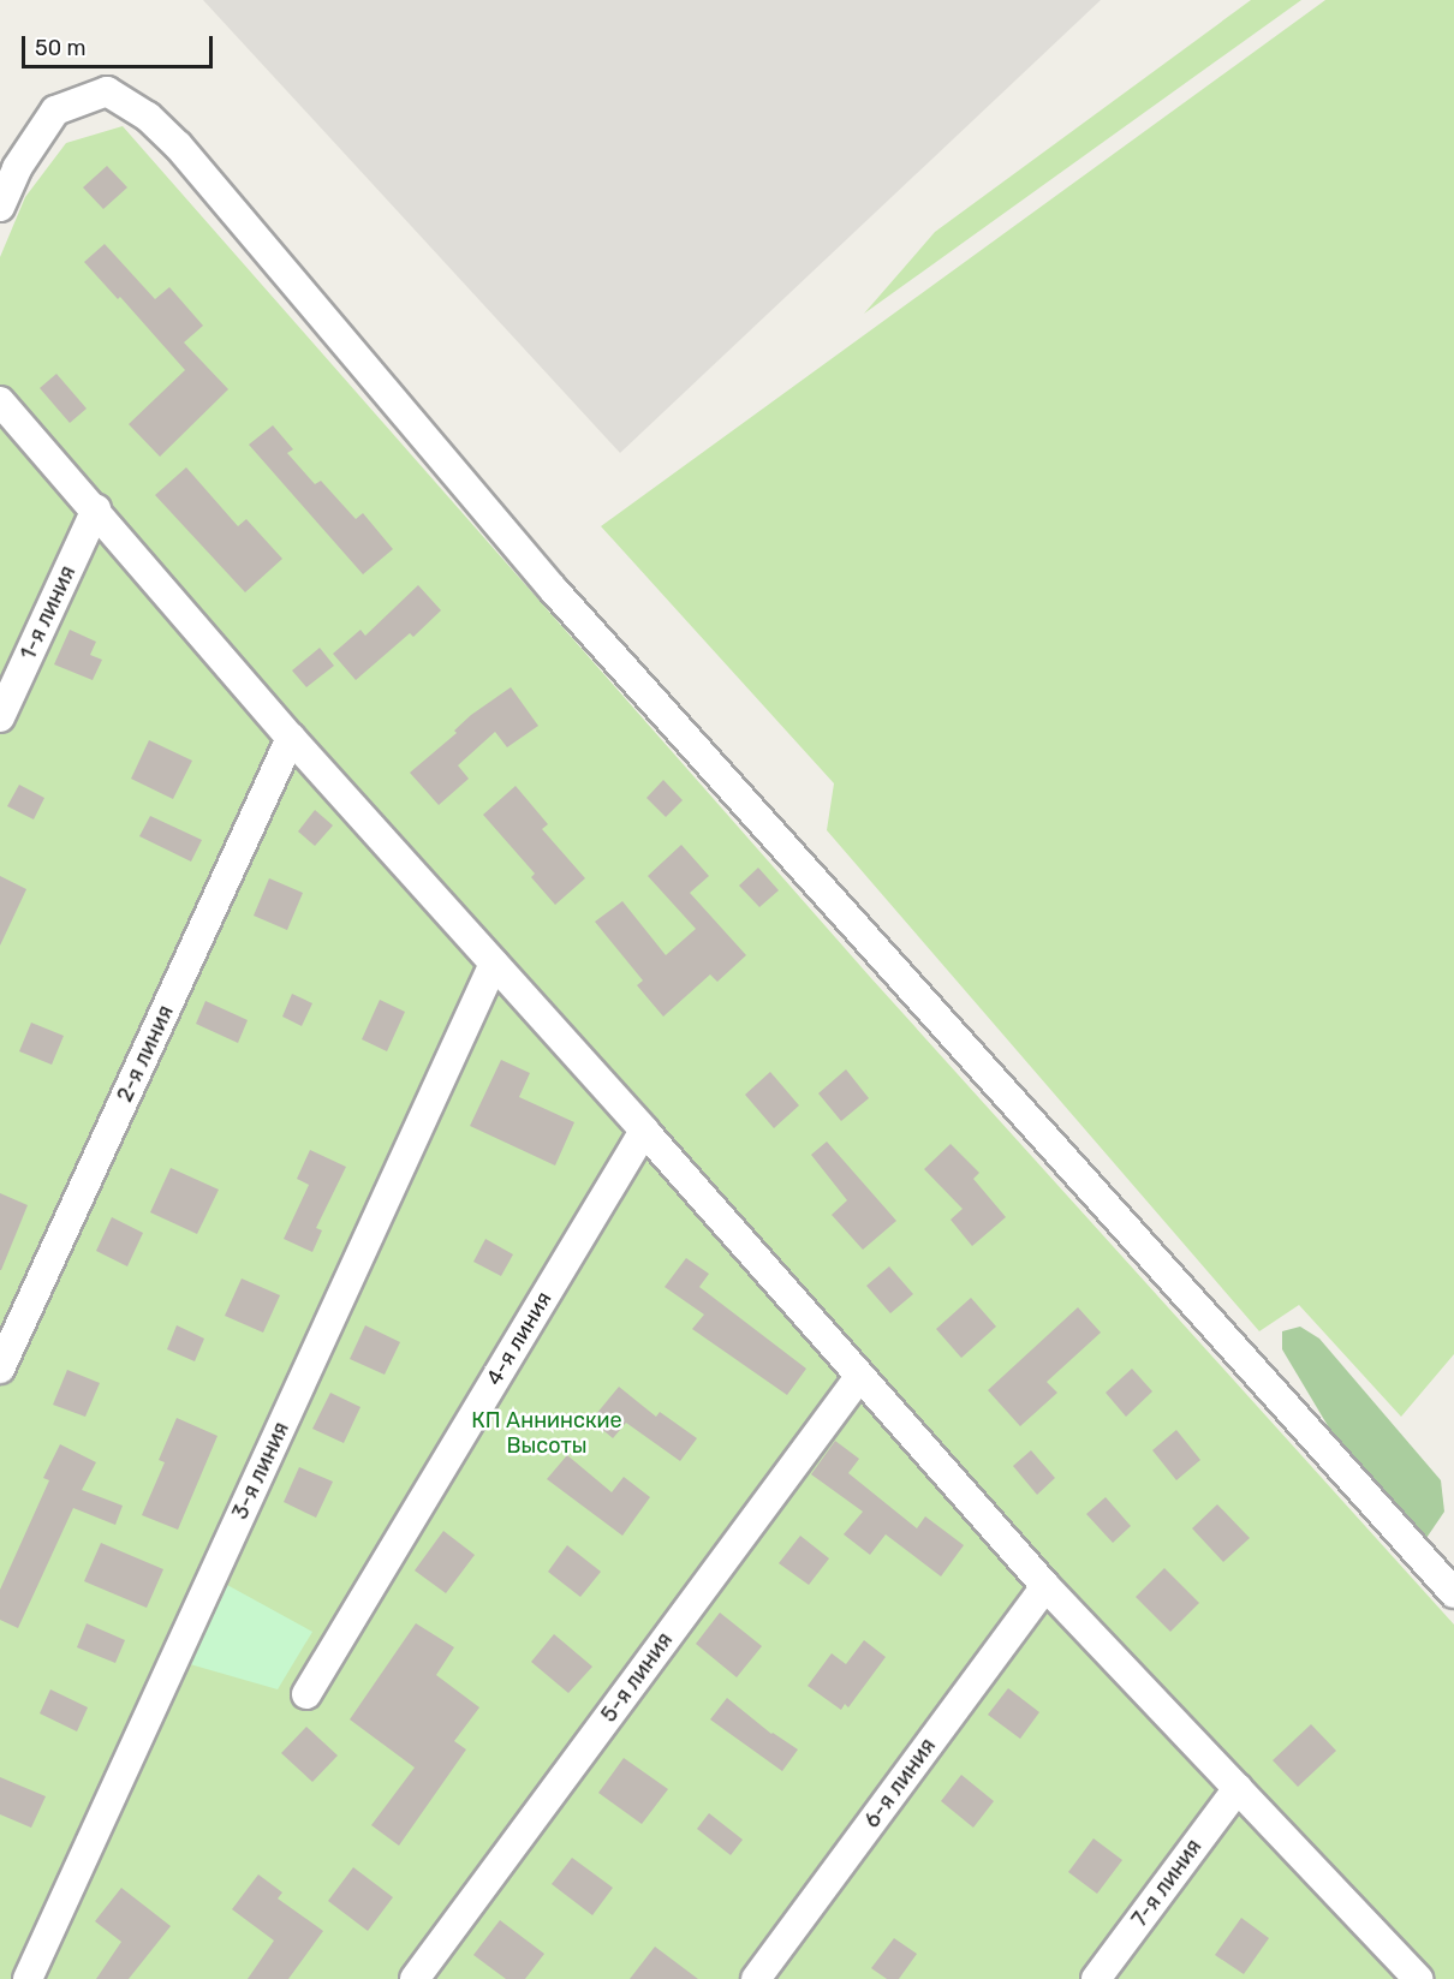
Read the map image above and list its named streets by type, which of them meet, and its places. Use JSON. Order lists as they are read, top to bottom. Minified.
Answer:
{"streets":{"street":["1-я линия","2-я линия","4-я линия","3-я линия","5-я линия","6-я линия","7-я линия"]},"parks":["КП Аннинские Высоты"],"scale_bar":"50 m"}
